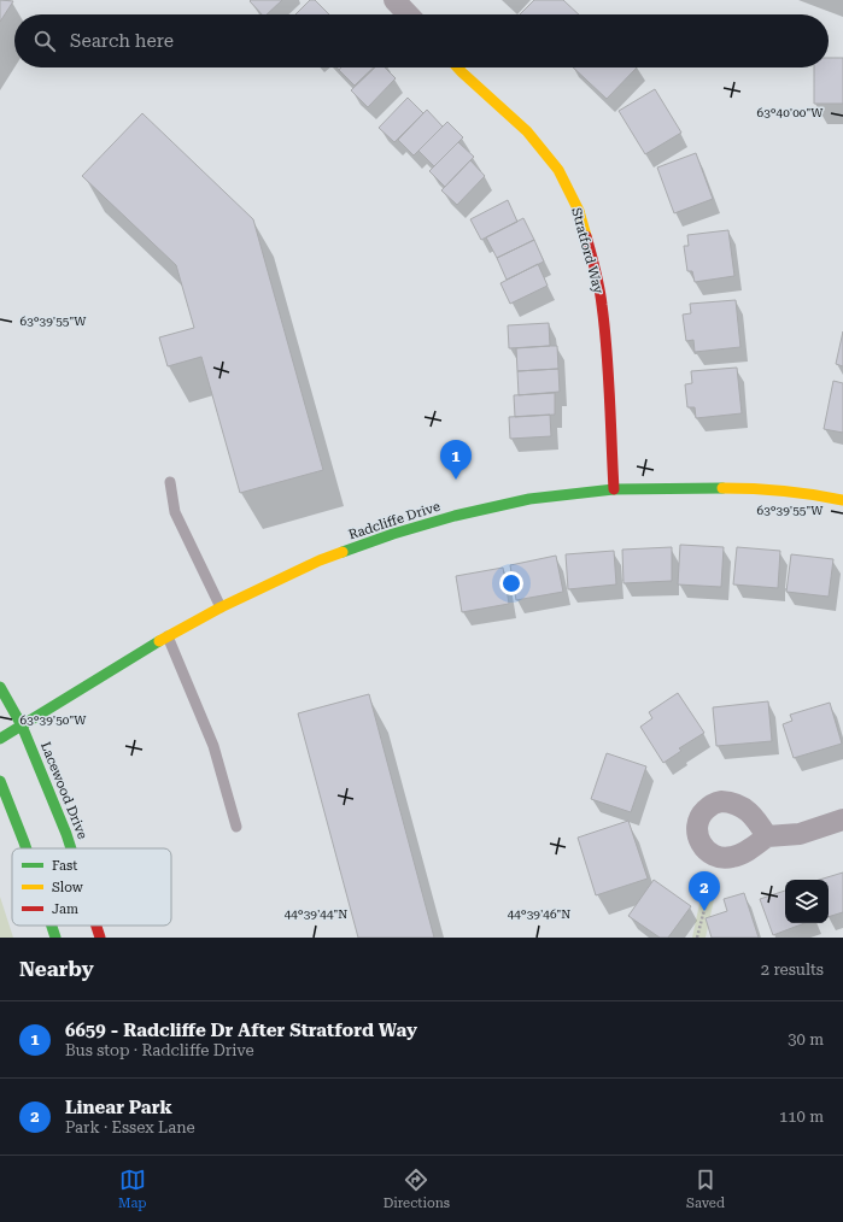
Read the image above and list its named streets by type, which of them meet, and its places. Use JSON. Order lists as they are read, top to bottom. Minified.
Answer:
{"streets":{"street":["Stratford Way","Radcliffe Drive","Lacewood Drive"]},"crossings":[["Stratford Way","Radcliffe Drive"],["Radcliffe Drive","Lacewood Drive"]],"legend":["Fast","Slow","Jam"],"page":{"search":"Search here","pins":["1","2"],"heading":["Nearby","2 results"],"list":[{"mark":"1","name":"6659 - Radcliffe Dr After Stratford Way","note":"Bus stop · Radcliffe Drive","value":"30 m"},{"mark":"2","name":"Linear Park","note":"Park · Essex Lane","value":"110 m"}],"nav":["Map","Directions","Saved"]},"coordinates":["63°40'00\"W","63°39'55\"W","63°39'50\"W","44°39'44\"N","44°39'46\"N"]}
